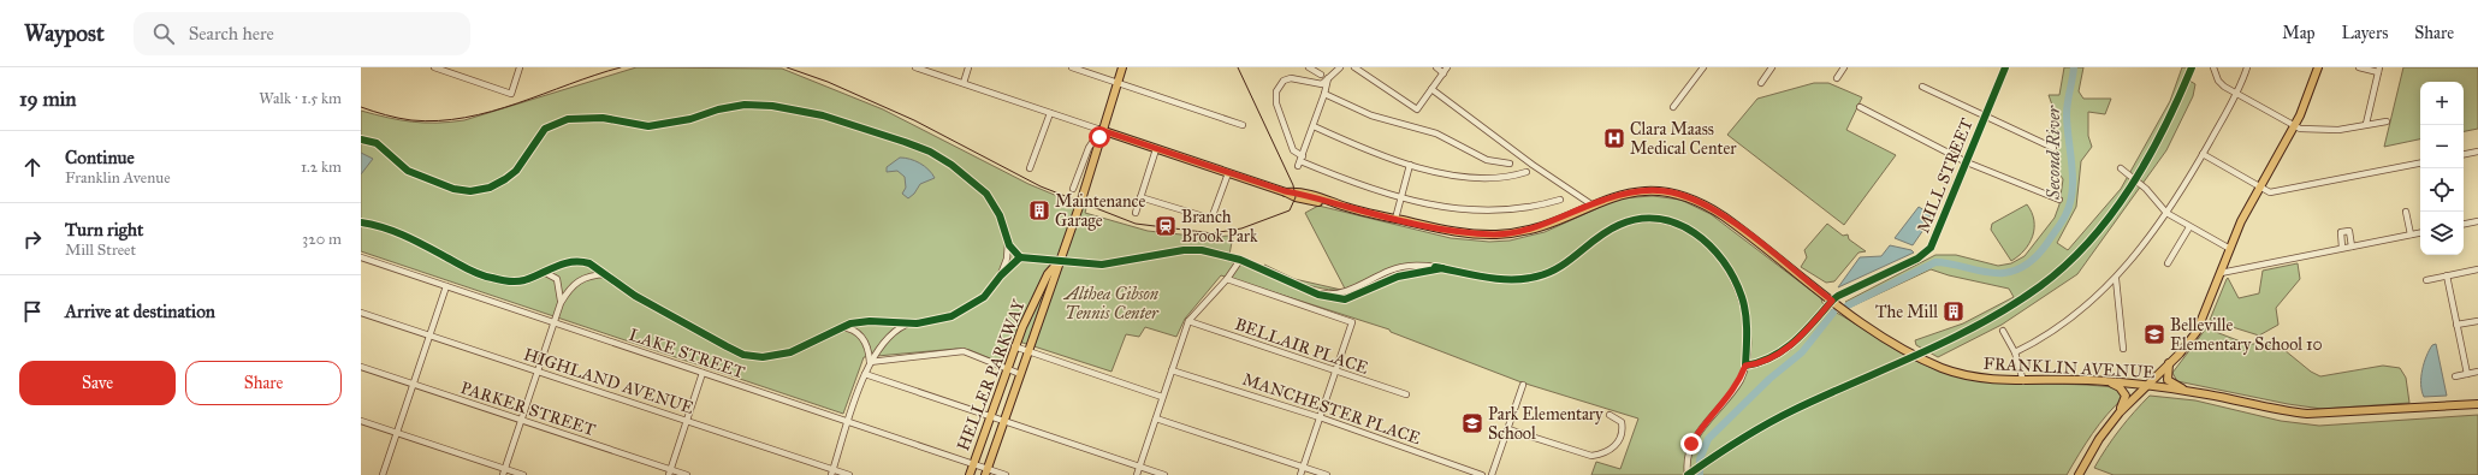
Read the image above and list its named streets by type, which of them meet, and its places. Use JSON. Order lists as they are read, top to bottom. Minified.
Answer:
{"streets":{"main road":["FRANKLIN AVENUE","HELLER PARKWAY"],"street":["MILL STREET","BELLAIR PLACE","LAKE STREET","HIGHLAND AVENUE","PARKER STREET","MANCHESTER PLACE"]},"crossings":[["MILL STREET","FRANKLIN AVENUE"],["LAKE STREET","HELLER PARKWAY"],["FRANKLIN AVENUE","HELLER PARKWAY"]],"water":["Second River"],"parks":["Althea Gibson Tennis Center"],"places":{"hospital":["Clara Maass Medical Center"],"building":["Maintenance Garage","The Mill"],"station":["Branch Brook Park"],"school or university":["Belleville Elementary School 10","Park Elementary School"]},"page":{"header":"Waypost","search":"Search here","nav":["Map","Layers","Share"],"heading":["19 min","Walk · 1.5 km"],"map_buttons":["+","−"],"list":[["Continue","Franklin Avenue","1.2 km"],["Turn right","Mill Street","320 m"],"Arrive at destination"],"buttons":["Save","Share"]}}
